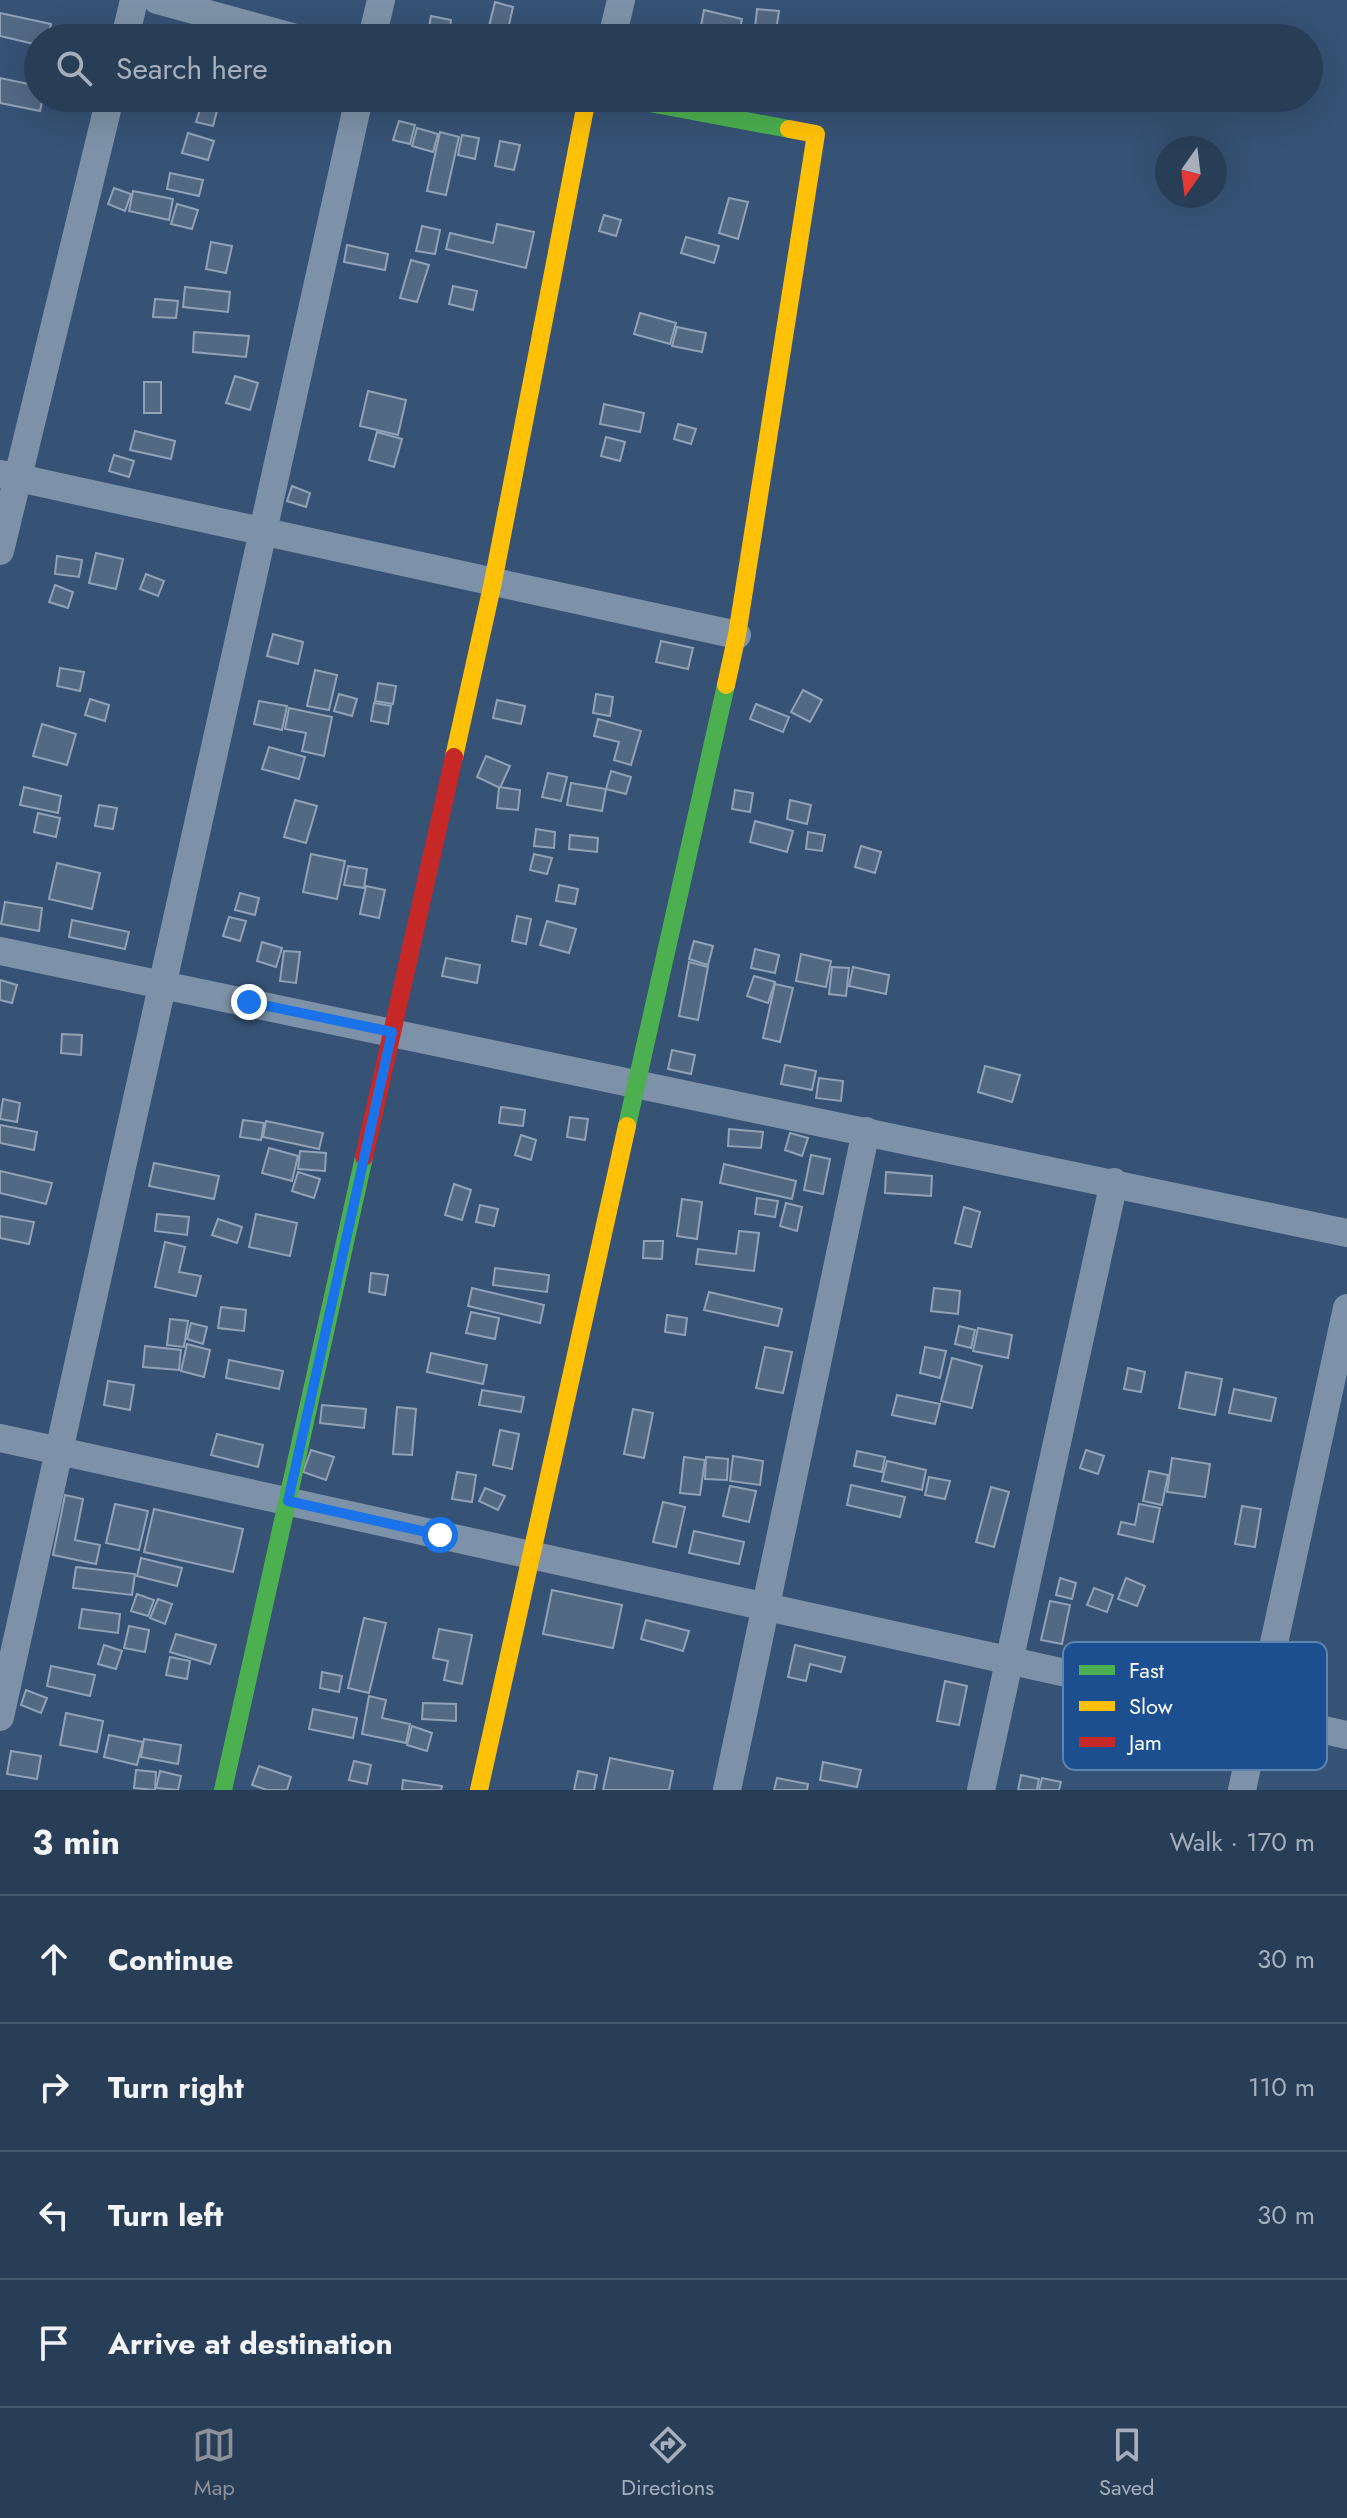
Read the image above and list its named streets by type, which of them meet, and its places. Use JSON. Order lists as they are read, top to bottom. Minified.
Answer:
{"legend":["Fast","Slow","Jam"],"north":"bottom","page":{"search":"Search here","heading":["3 min","Walk · 170 m"],"list":[["Continue","30 m"],["Turn right","110 m"],["Turn left","30 m"],"Arrive at destination"],"nav":["Map","Directions","Saved"]}}
